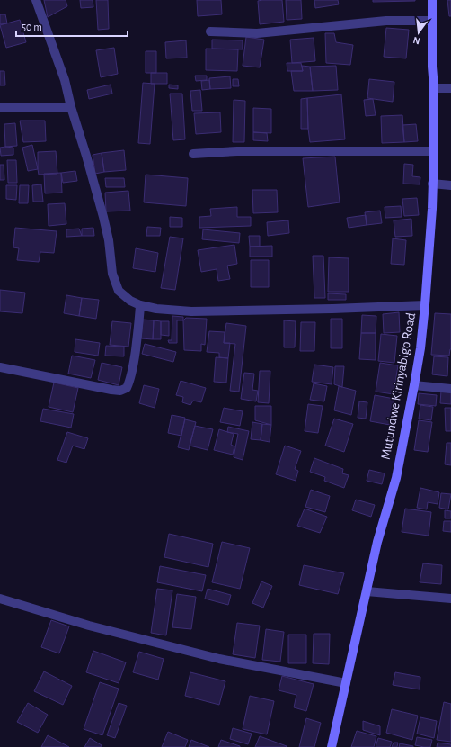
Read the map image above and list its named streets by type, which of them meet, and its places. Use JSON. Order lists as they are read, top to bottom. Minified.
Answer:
{"streets":{"street":["Mutundwe Kirinyabigo Road"]},"scale_bar":"50 m","north":"bottom"}
